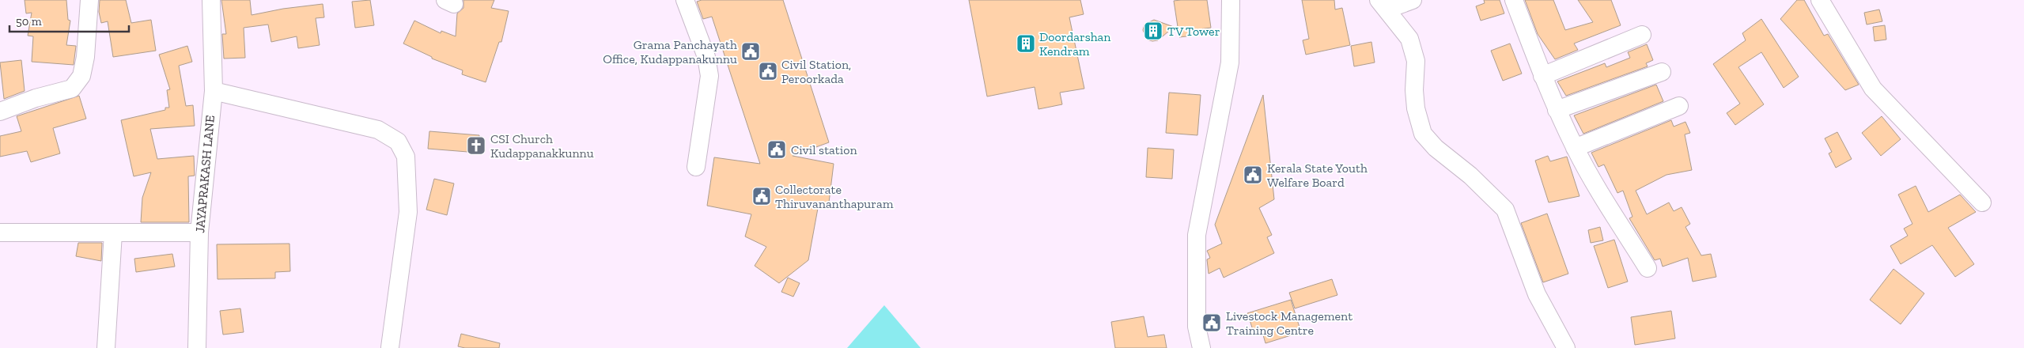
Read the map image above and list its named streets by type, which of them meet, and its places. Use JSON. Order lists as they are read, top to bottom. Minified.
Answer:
{"streets":{"street":["JAYAPRAKASH LANE"]},"places":{"building":["TV Tower","Doordarshan Kendram"],"public building":["Grama Panchayath Office, Kudappanakunnu","Civil Station, Peroorkada","Civil station","Kerala State Youth Welfare Board","Collectorate Thiruvananthapuram","Livestock Management Training Centre"],"church":["CSI Church Kudappanakkunnu"]},"scale_bar":"50 m"}
